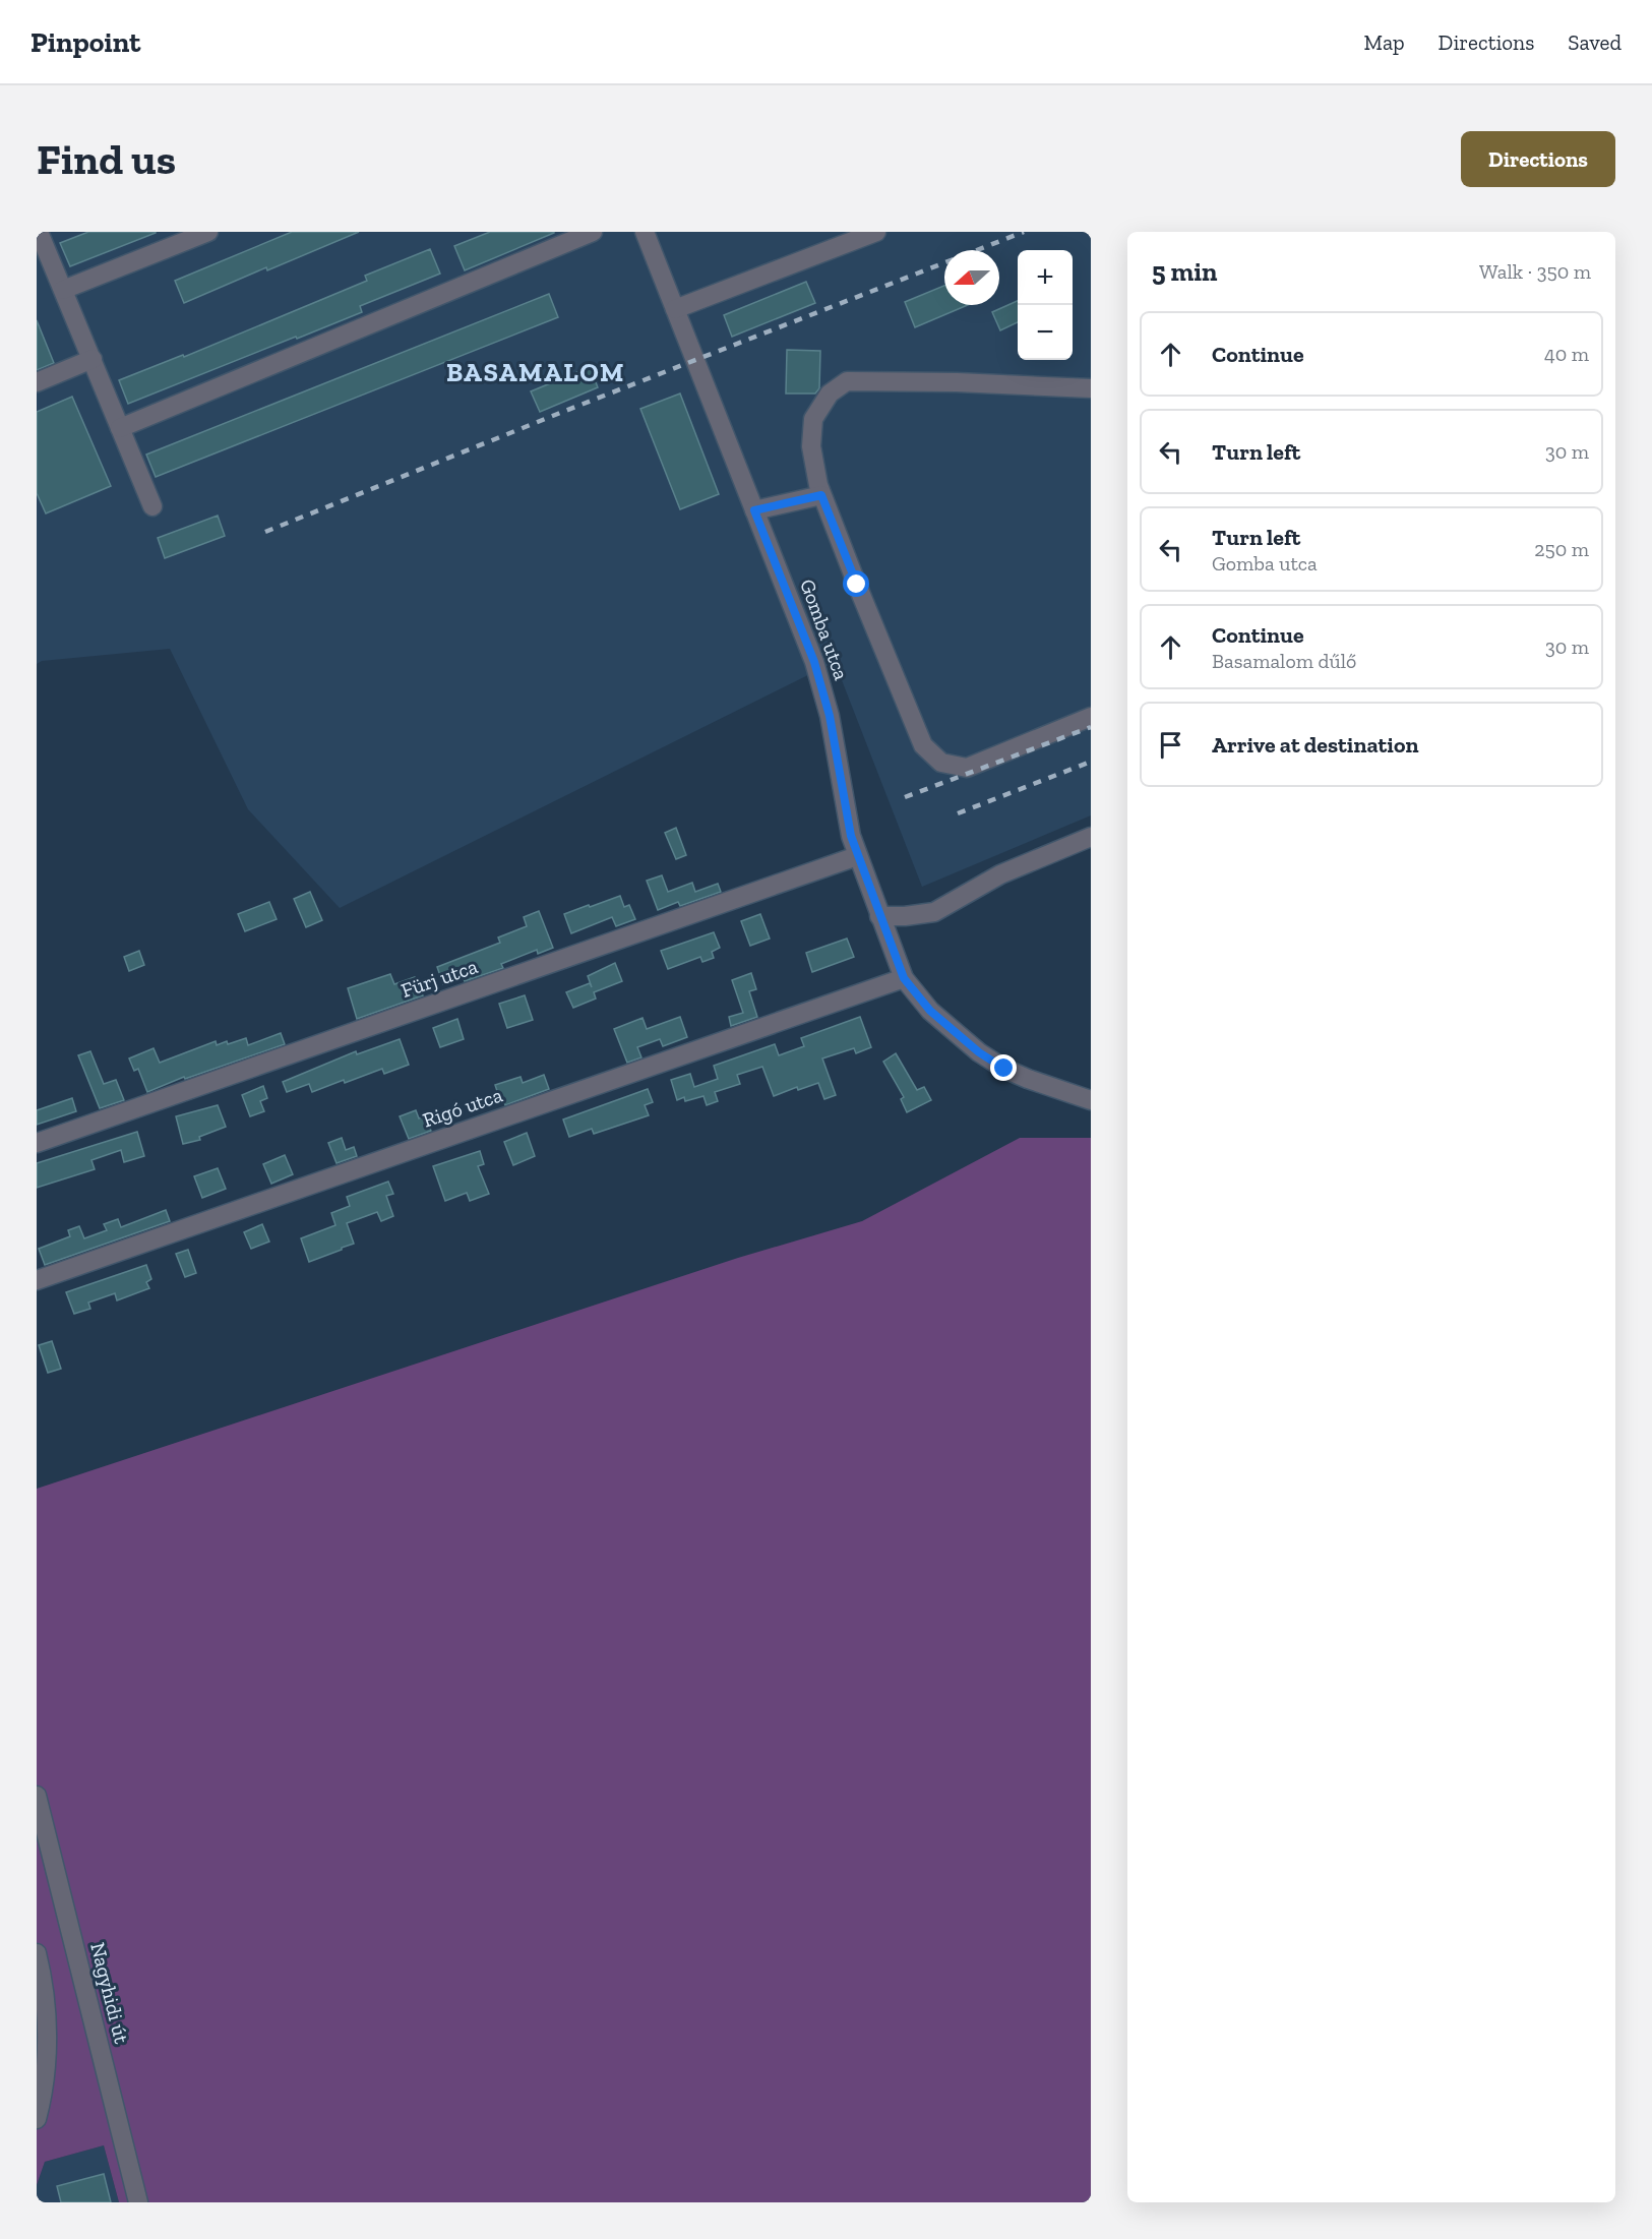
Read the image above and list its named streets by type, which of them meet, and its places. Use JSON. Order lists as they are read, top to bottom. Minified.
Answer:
{"streets":{"street":["Gomba utca","Fürj utca","Rigó utca","Nagyhidi út"]},"crossings":[["Gomba utca","Fürj utca"],["Gomba utca","Rigó utca"]],"districts":["BASAMALOM"],"north":"left","page":{"header":"Pinpoint","nav":["Map","Directions","Saved"],"buttons":"Directions","title":"Find us","heading":["5 min","Walk · 350 m"],"map_buttons":["+","−"],"list":[["Continue","40 m"],["Turn left","30 m"],["Turn left","Gomba utca","250 m"],["Continue","Basamalom dűlő","30 m"],"Arrive at destination"]}}
